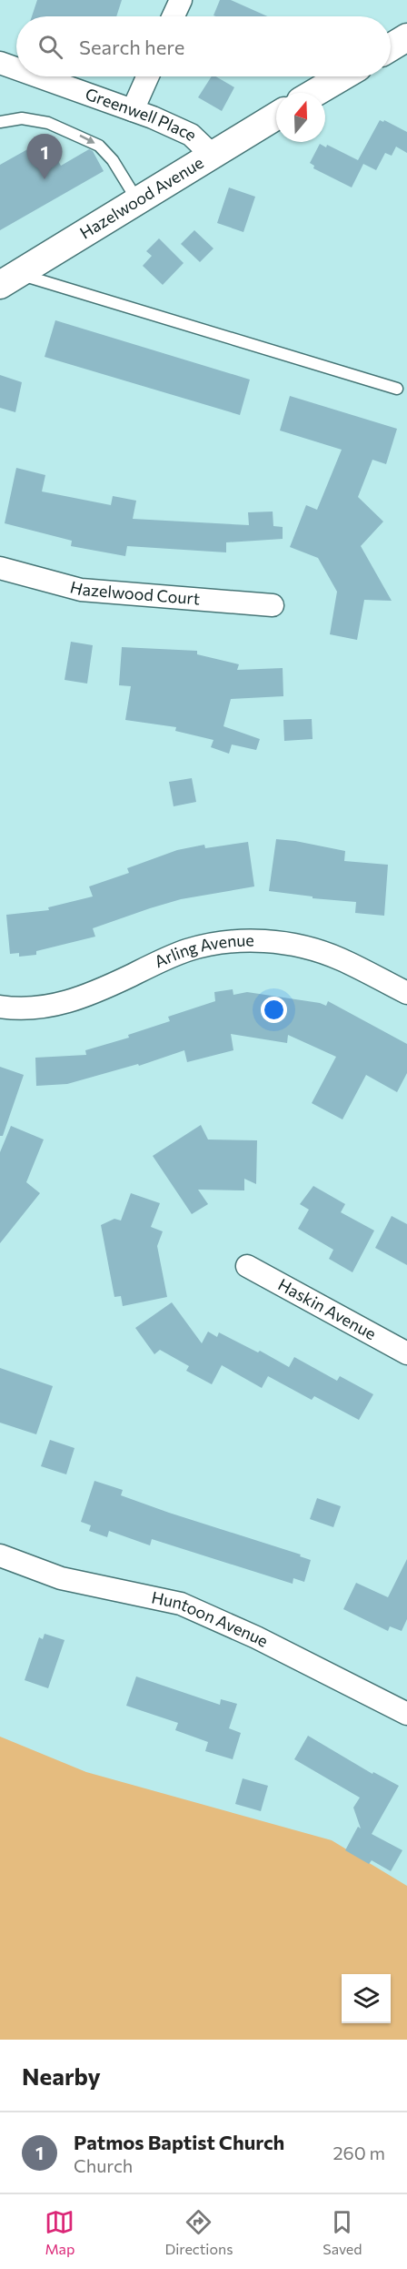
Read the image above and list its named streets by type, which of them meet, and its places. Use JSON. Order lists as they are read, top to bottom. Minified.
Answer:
{"streets":{"street":["Greenwell Place","Hazelwood Avenue","Hazelwood Court","Arling Avenue","Haskin Avenue","Huntoon Avenue"]},"crossings":[["Greenwell Place","Hazelwood Avenue"]],"north":"top","page":{"search":"Search here","pins":"1","heading":"Nearby","list":[{"mark":"1","name":"Patmos Baptist Church","note":"Church","value":"260 m"}],"nav":["Map","Directions","Saved"]}}
